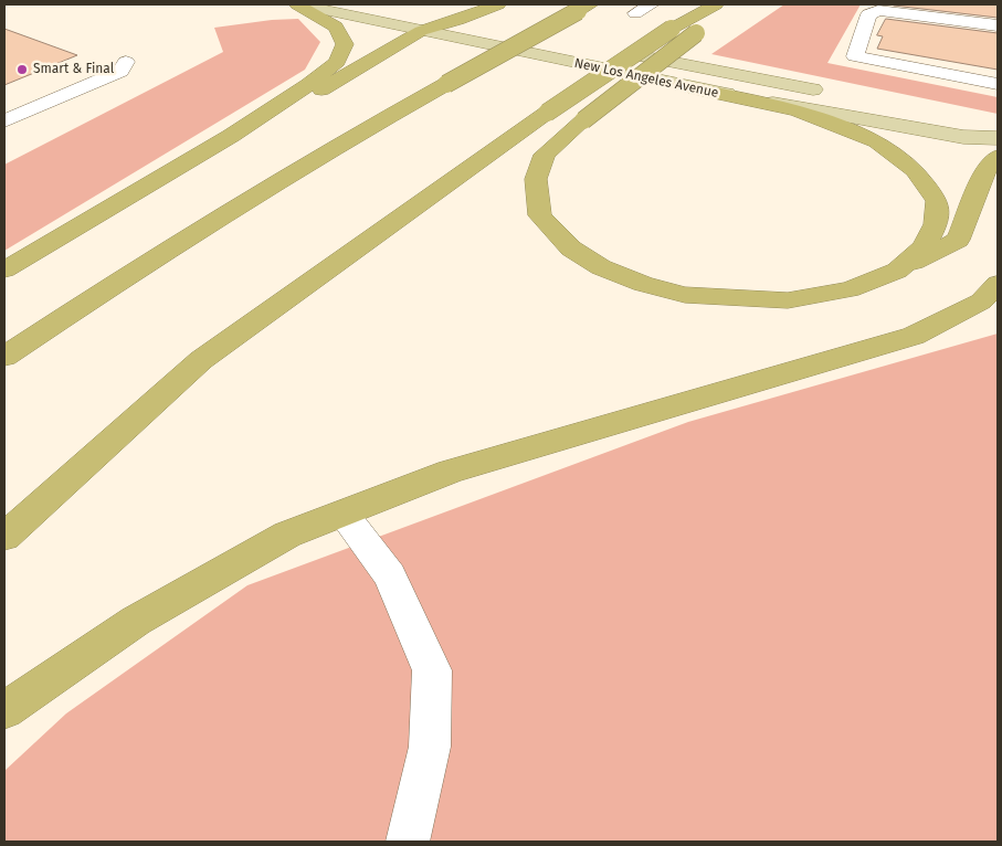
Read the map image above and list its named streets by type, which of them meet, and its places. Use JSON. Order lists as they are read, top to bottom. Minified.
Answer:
{"streets":{"main road":["New Los Angeles Avenue"]},"places":["Smart & Final"]}
